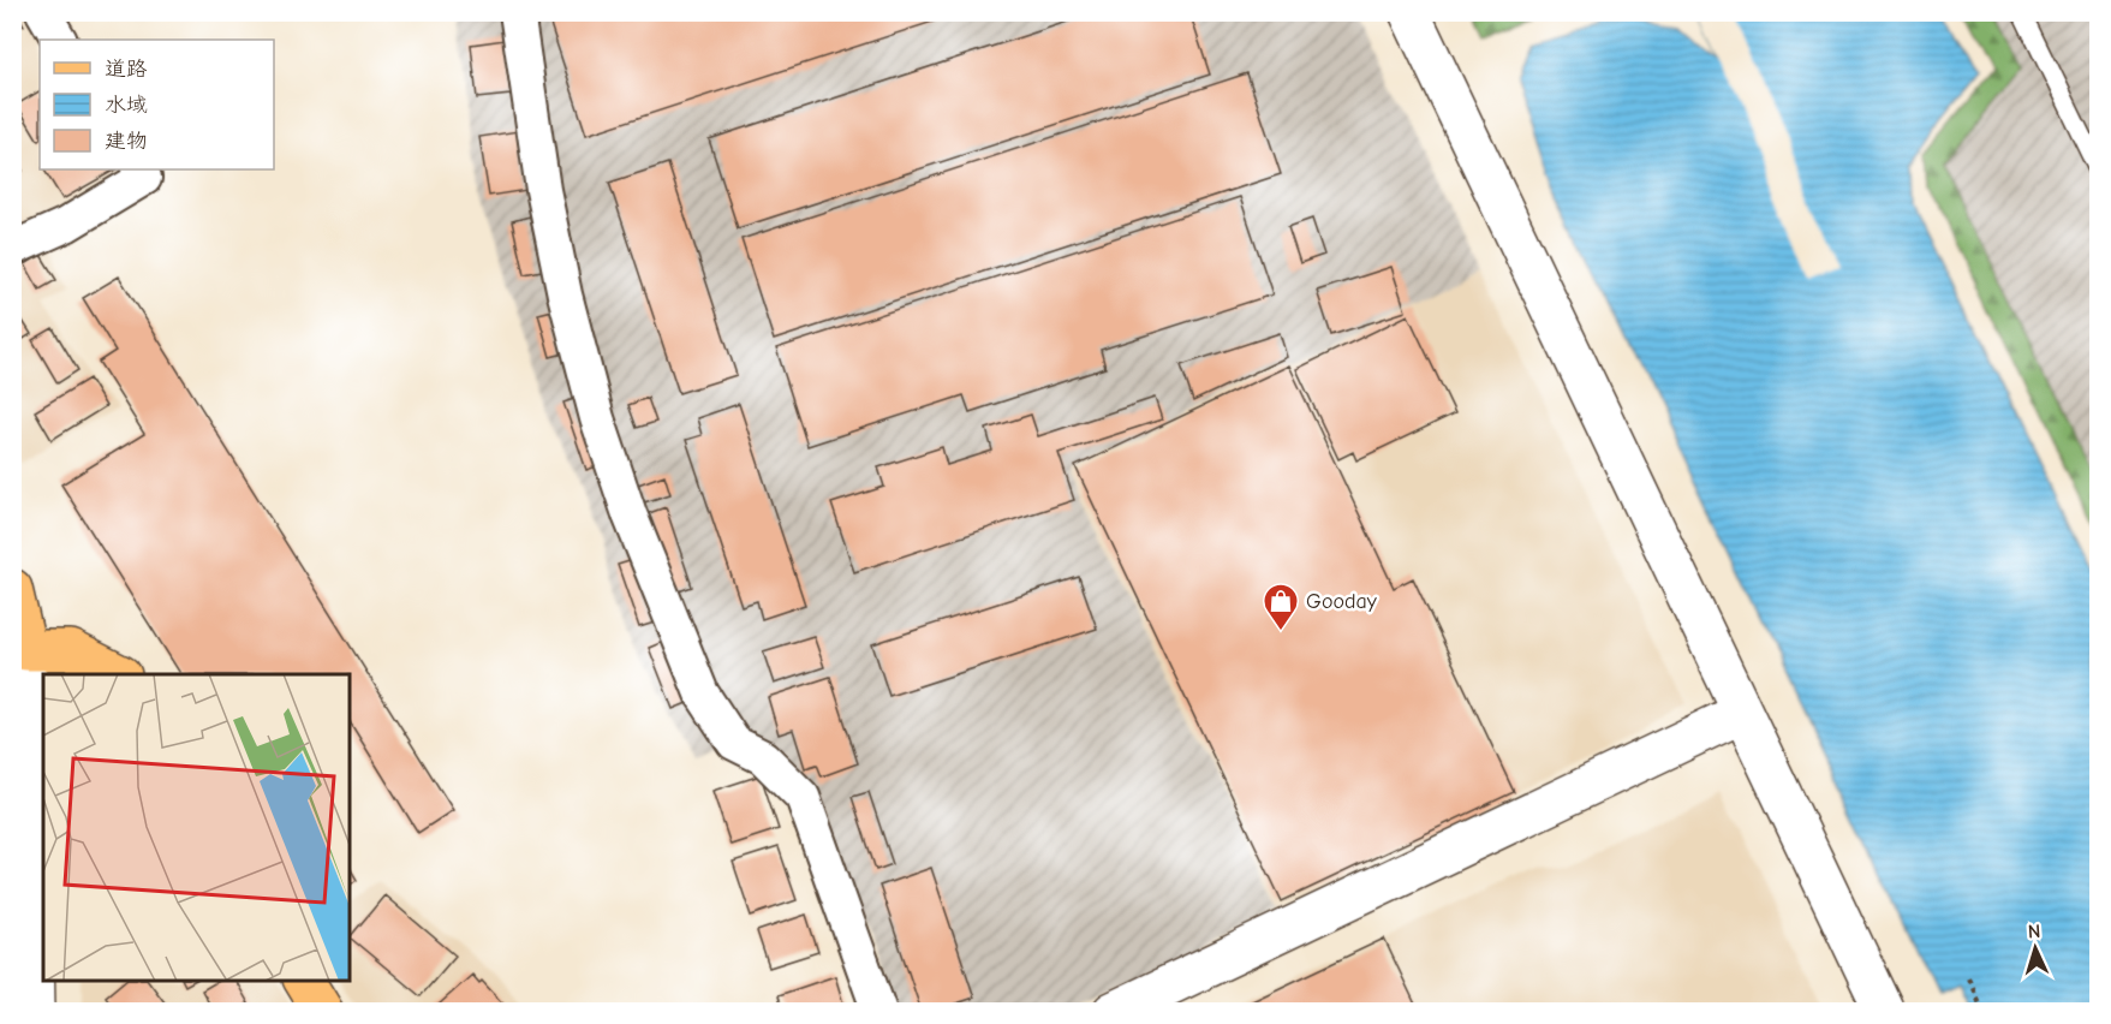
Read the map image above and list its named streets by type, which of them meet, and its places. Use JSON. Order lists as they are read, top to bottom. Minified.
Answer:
{"places":{"shop":["Gooday"]},"legend":["道路","水域","建物"],"north":"top"}
